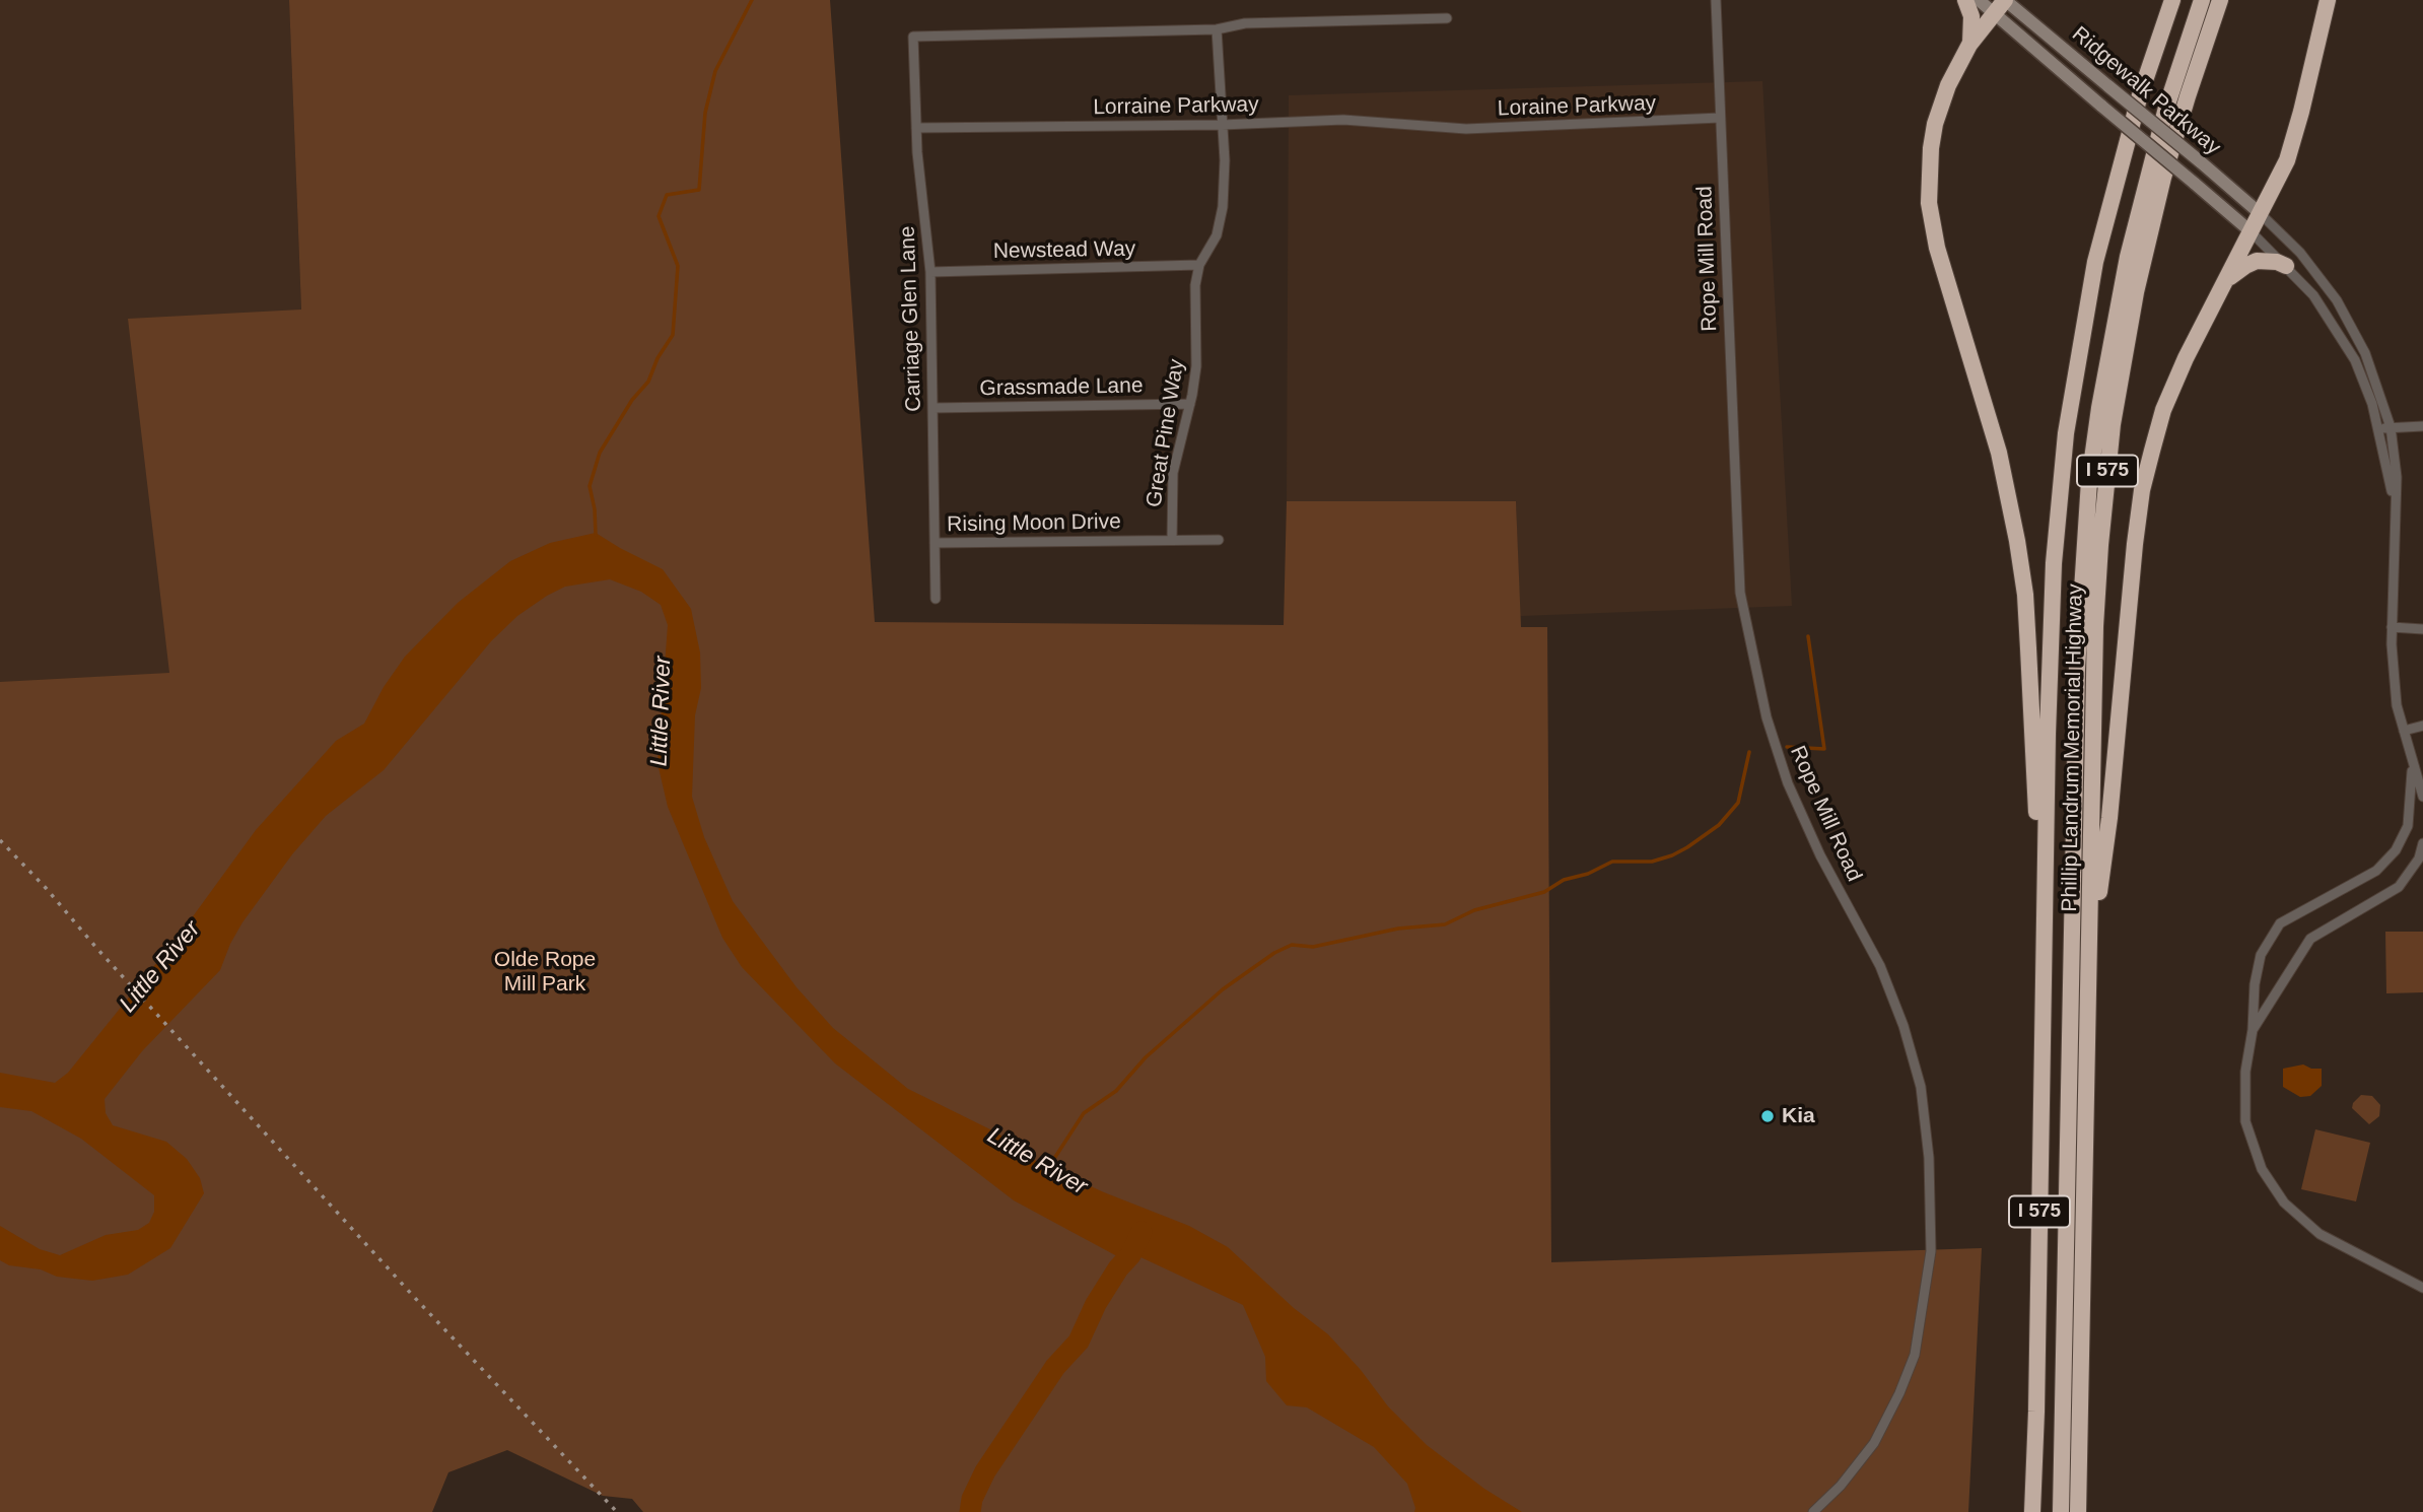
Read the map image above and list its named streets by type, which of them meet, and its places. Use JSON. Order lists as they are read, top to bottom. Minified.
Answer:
{"streets":{"highway":["I 575","Phillip Landrum Memorial Highway"],"main road":["Ridgewalk Parkway"],"street":["Lorraine Parkway","Loraine Parkway","Newstead Way","Rope Mill Road","Carriage Glen Lane","Grassmade Lane","Great Pine Way","Rising Moon Drive"]},"crossings":[["Lorraine Parkway","Loraine Parkway"],["Lorraine Parkway","Carriage Glen Lane"],["Lorraine Parkway","Great Pine Way"],["Loraine Parkway","Rope Mill Road"],["Newstead Way","Carriage Glen Lane"],["Newstead Way","Great Pine Way"],["Carriage Glen Lane","Grassmade Lane"],["Carriage Glen Lane","Great Pine Way"],["Carriage Glen Lane","Rising Moon Drive"],["Grassmade Lane","Great Pine Way"],["Great Pine Way","Rising Moon Drive"]],"water":["Little River"],"parks":["Olde Rope Mill Park"],"places":["Kia"]}
